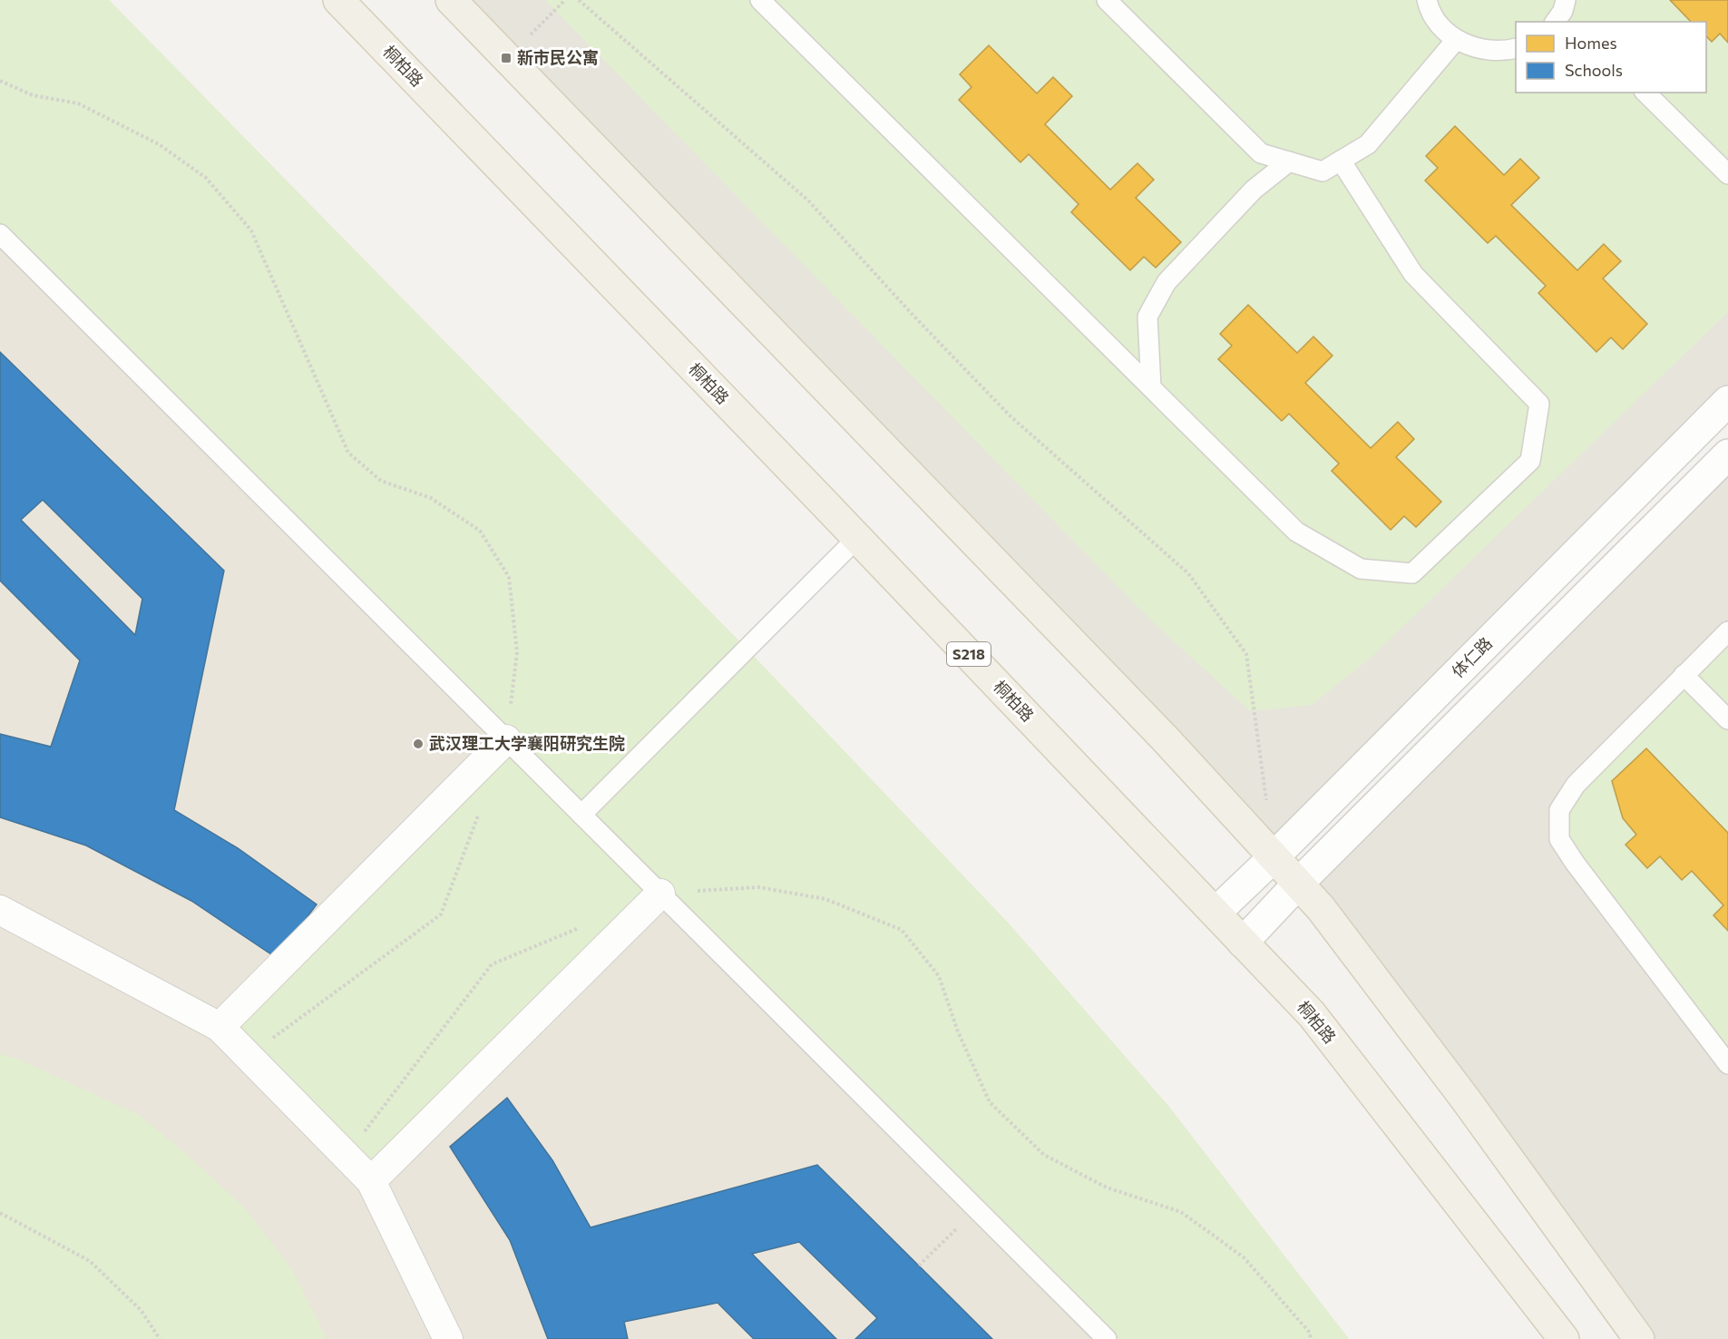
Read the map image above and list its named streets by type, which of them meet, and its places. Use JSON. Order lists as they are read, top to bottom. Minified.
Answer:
{"streets":{"main road":["桐柏路","S218"],"street":["体仁路"]},"crossings":[["桐柏路","体仁路"]],"places":{"transit":["新市民公寓"],"other":["武汉理工大学襄阳研究生院"]},"legend":["Homes","Schools"]}
